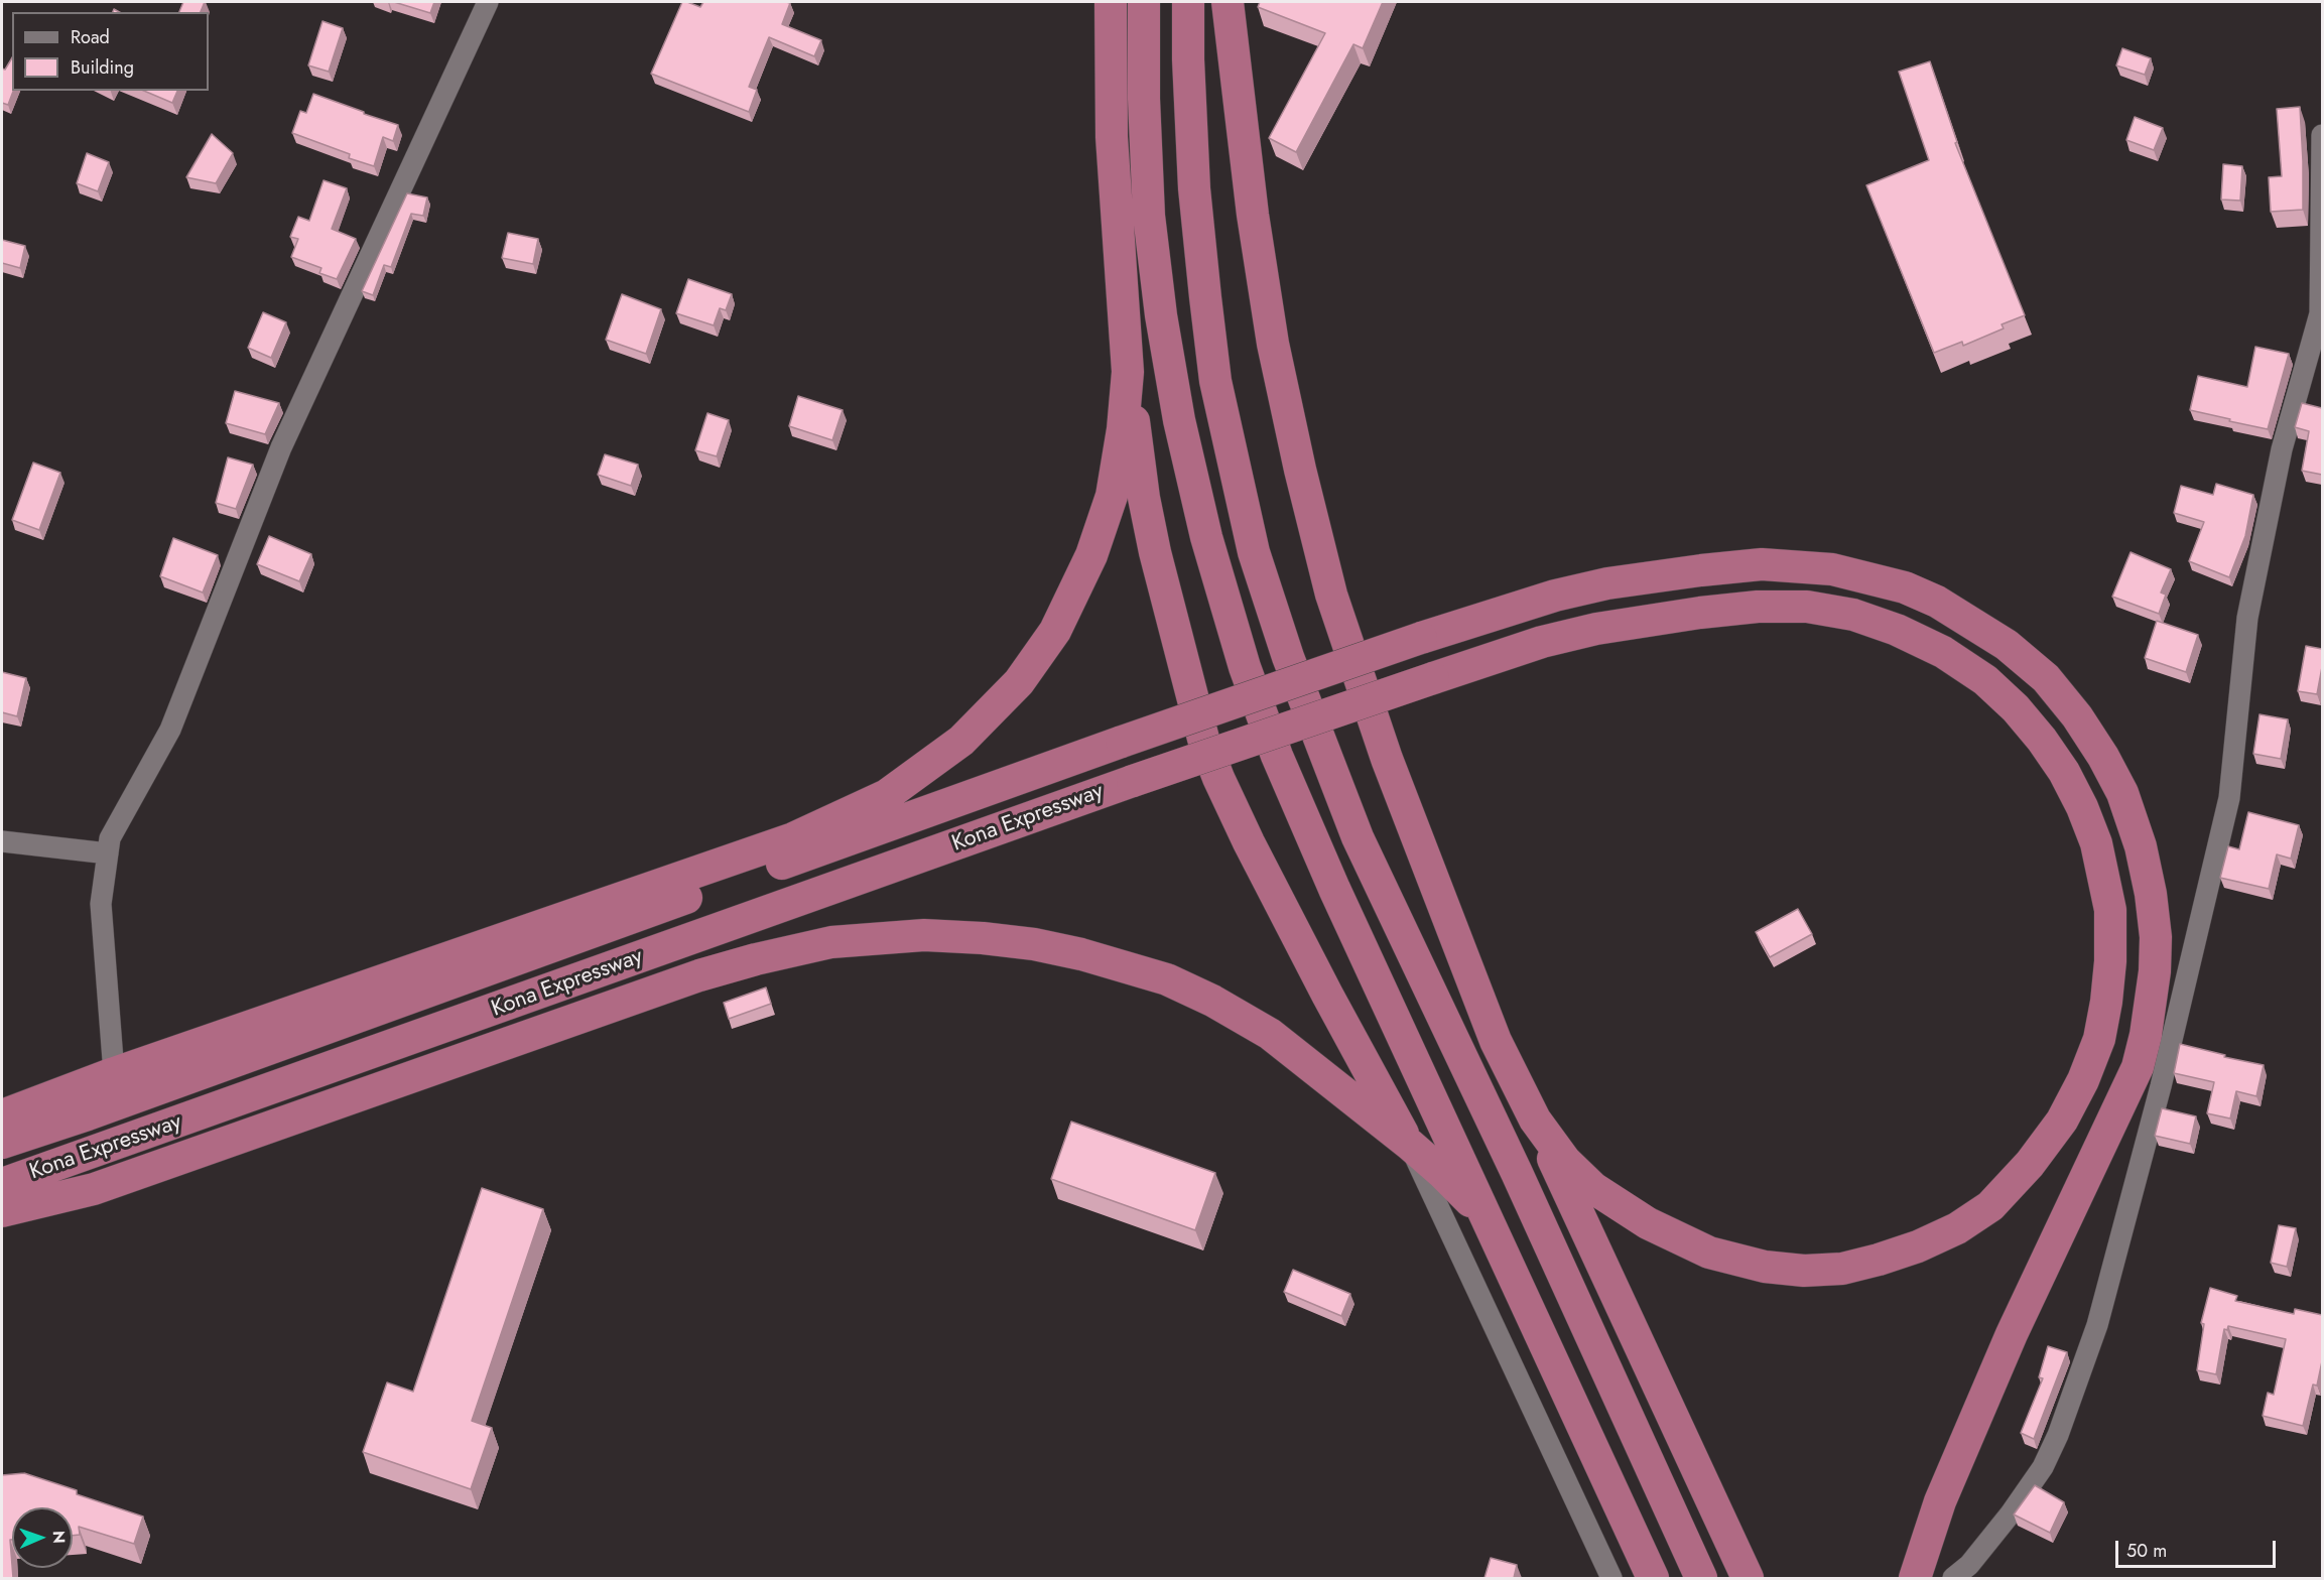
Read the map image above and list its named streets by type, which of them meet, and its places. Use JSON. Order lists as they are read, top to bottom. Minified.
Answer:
{"streets":{"highway":["Kona Expressway"]},"legend":["Road","Building"],"scale_bar":"50 m","north":"right"}
